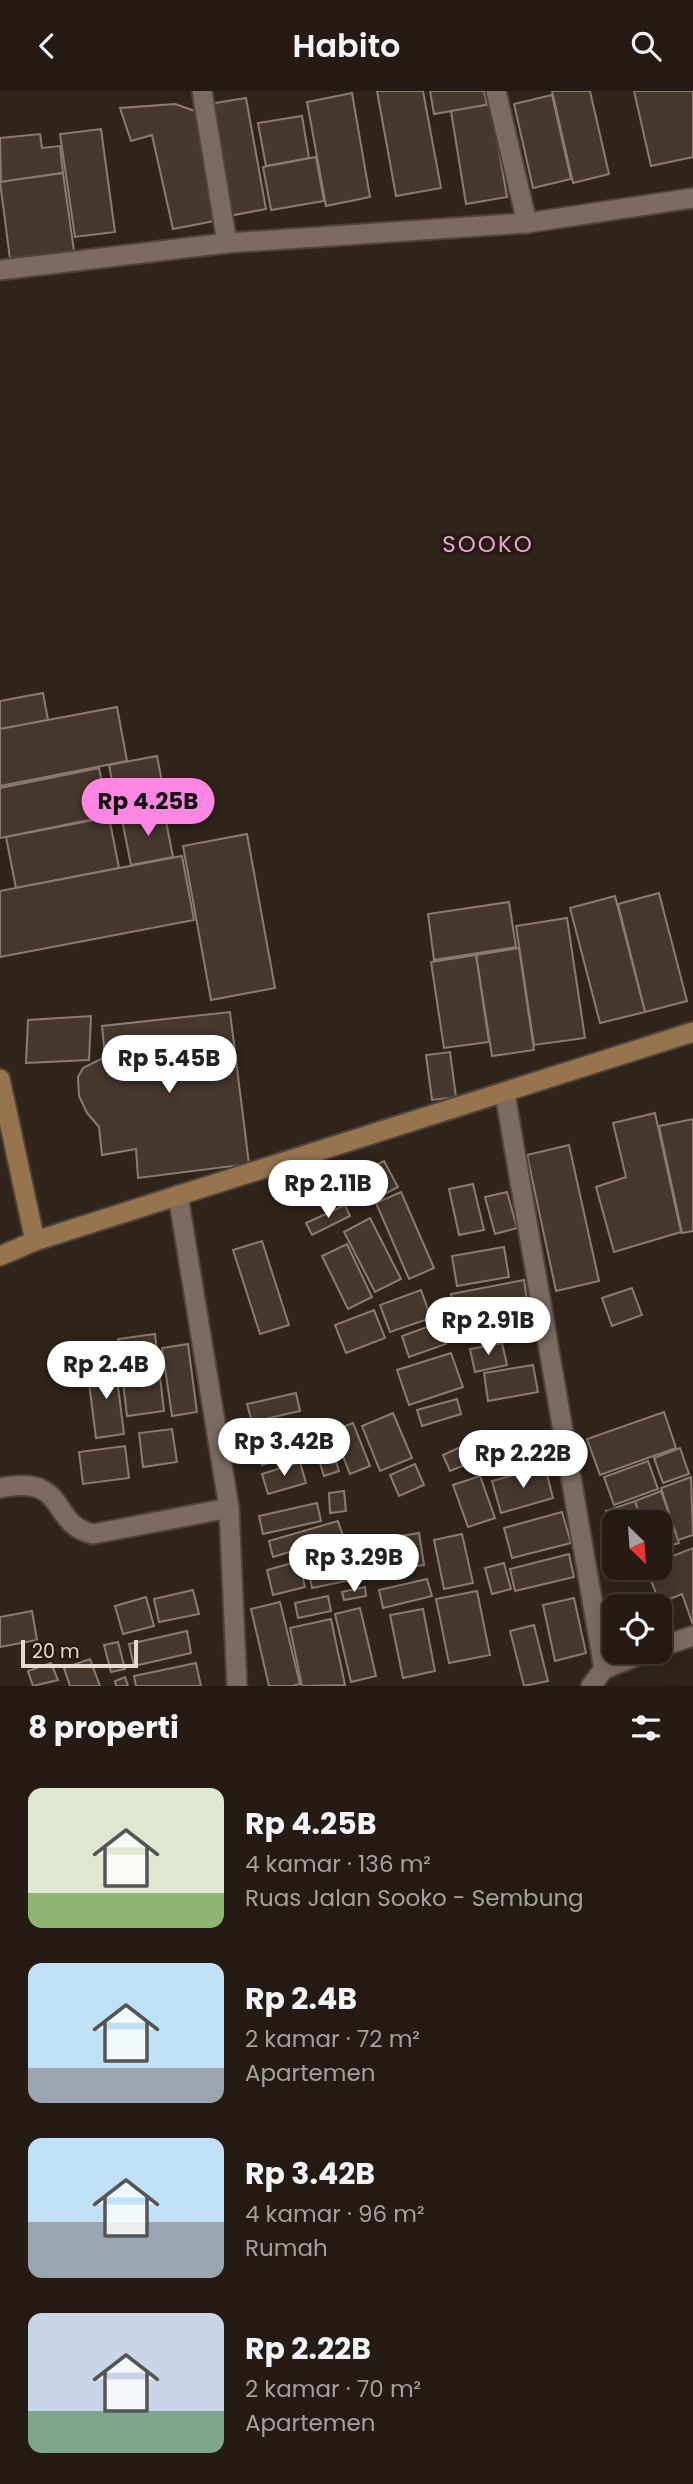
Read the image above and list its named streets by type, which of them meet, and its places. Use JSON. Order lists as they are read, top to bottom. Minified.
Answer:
{"districts":["SOOKO"],"scale_bar":"20 m","north":"bottom right","page":{"header":"Habito","price":["Rp 4.25B","Rp 5.45B","Rp 2.11B","Rp 2.91B","Rp 2.4B","Rp 3.42B","Rp 2.22B","Rp 3.29B"],"scale":"20 m","heading":"8 properti","list":[{"name":"Rp 4.25B","note":"4 kamar · 136 m² · Ruas Jalan Sooko - Sembung"},{"name":"Rp 2.4B","note":"2 kamar · 72 m² · Apartemen"},{"name":"Rp 3.42B","note":"4 kamar · 96 m² · Rumah"},{"name":"Rp 2.22B","note":"2 kamar · 70 m² · Apartemen"}]}}
